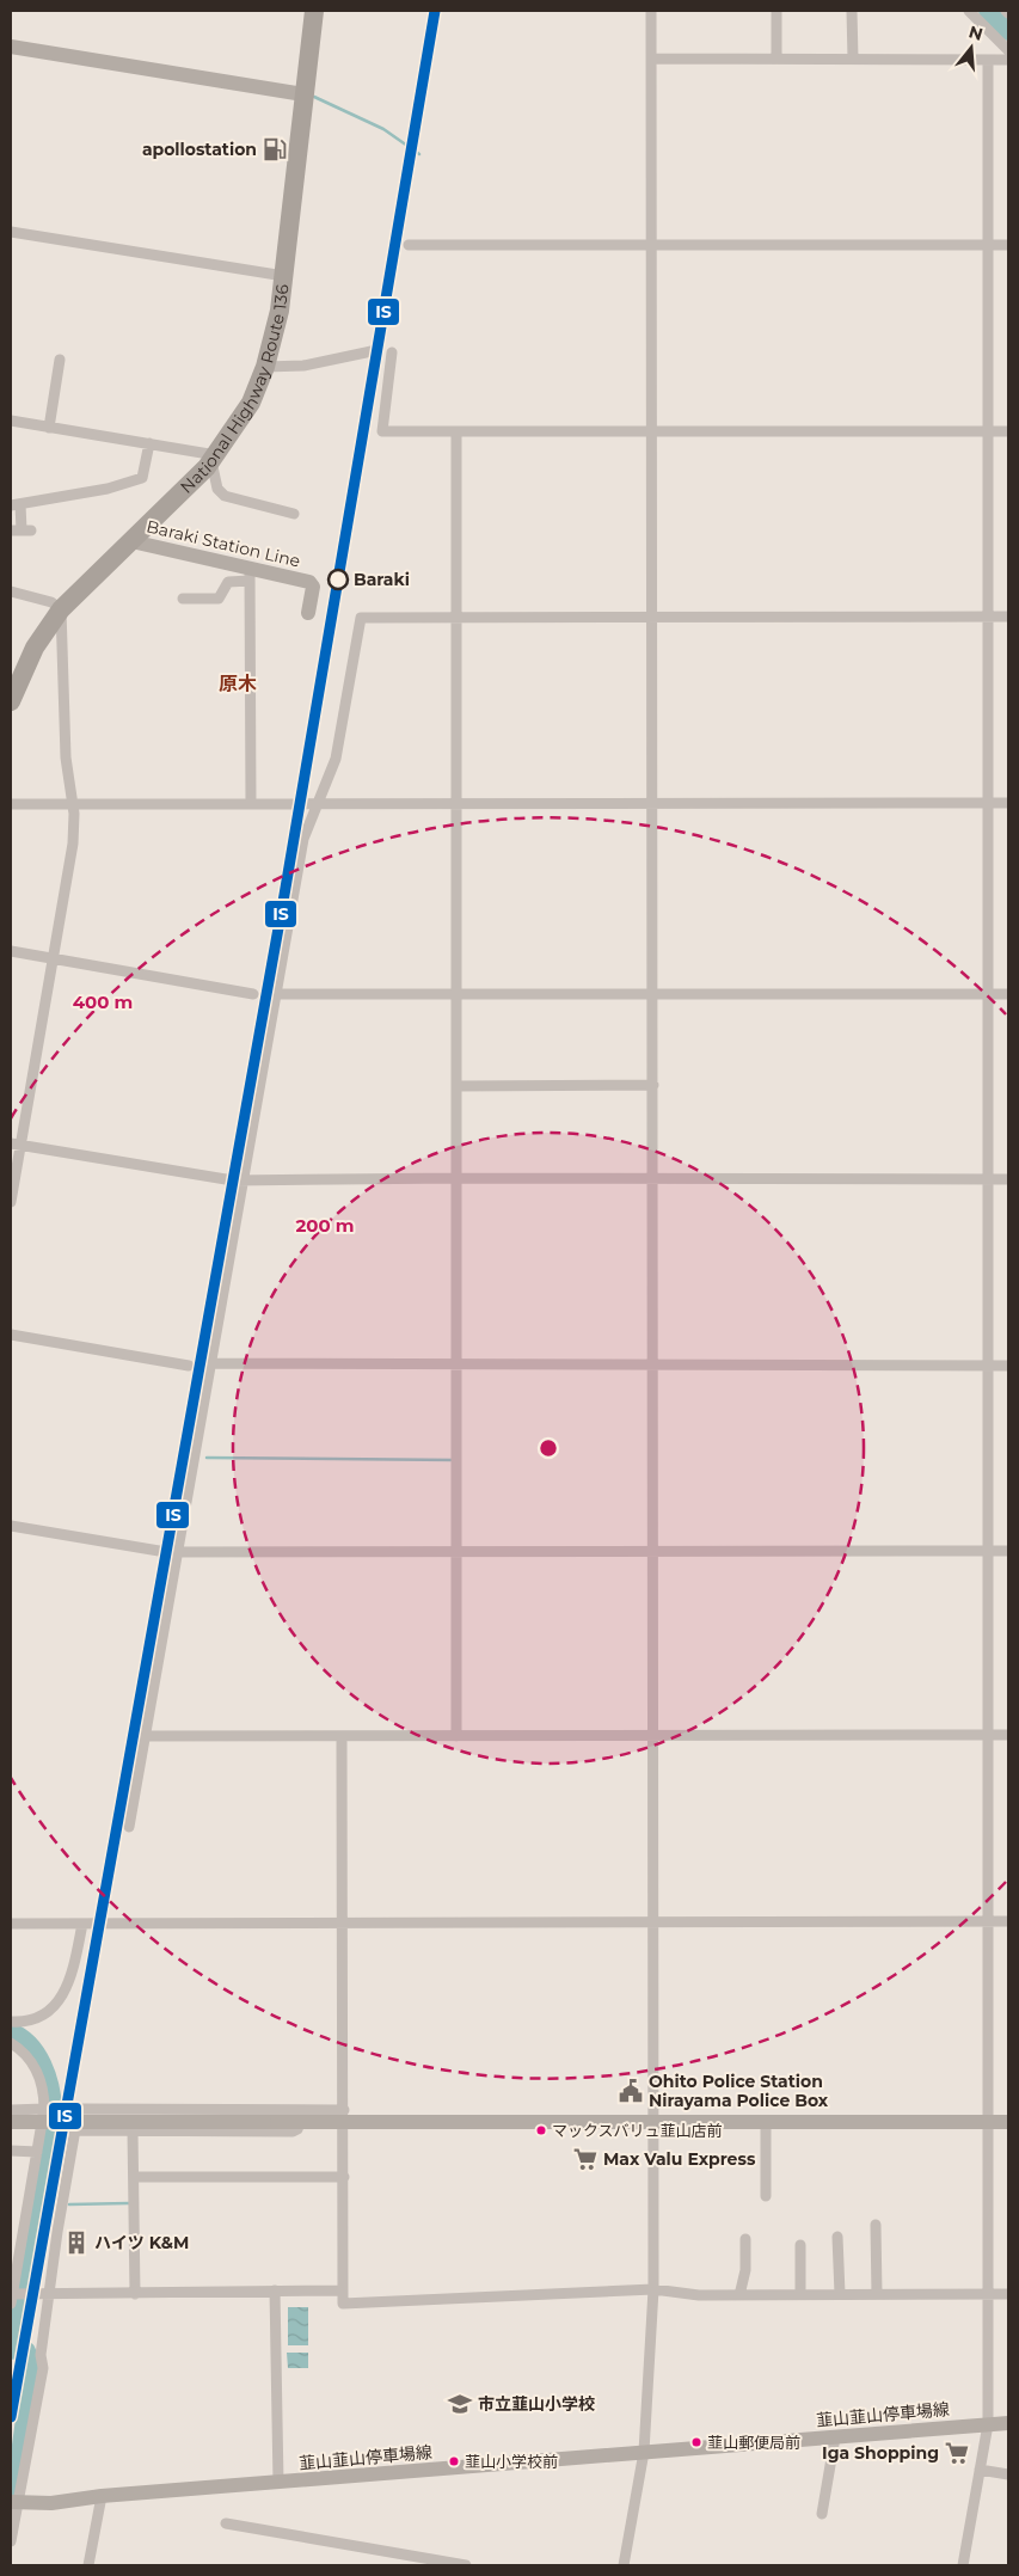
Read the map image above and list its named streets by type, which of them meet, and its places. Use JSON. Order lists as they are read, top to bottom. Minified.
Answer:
{"streets":{"highway":["National Highway Route 136"],"street":["Baraki Station Line","韮山韮山停車場線"]},"crossings":[["National Highway Route 136","Baraki Station Line"]],"districts":["原木"],"places":{"fuel station":["apollostation"],"other":["Baraki","マックスバリュ韮山店前","韮山郵便局前","韮山小学校前"],"public building":["Ohito Police Station Nirayama Police Box"],"supermarket":["Max Valu Express","Iga Shopping"],"building":["ハイツ K&M"],"school or university":["市立韮山小学校"]},"lines":["transit line IS"],"north":"top","rings":["400 m","200 m"]}
